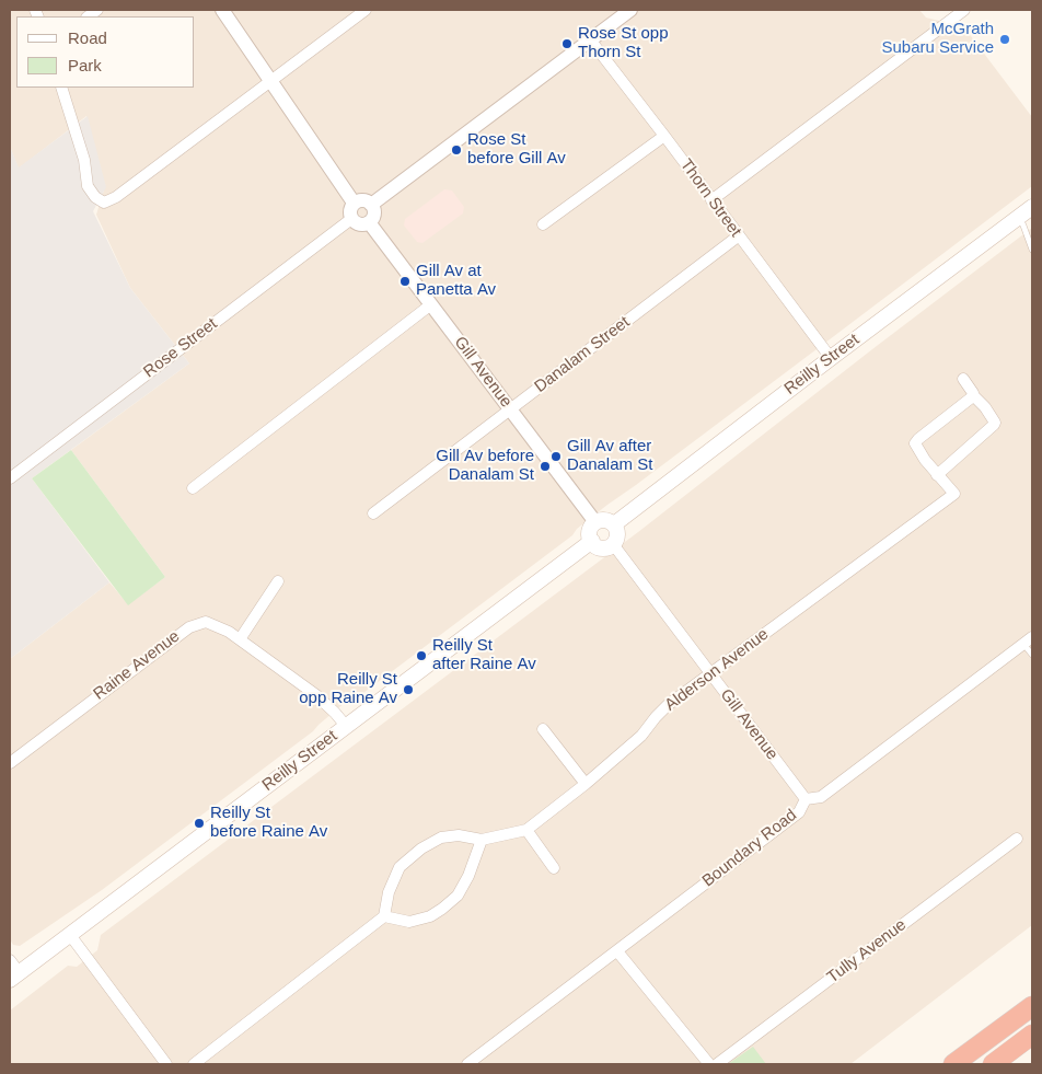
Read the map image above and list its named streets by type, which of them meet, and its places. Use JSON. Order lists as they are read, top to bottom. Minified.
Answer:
{"streets":{"main road":["Reilly Street"],"street":["Thorn Street","Rose Street","Danalam Street","Gill Avenue","Raine Avenue","Alderson Avenue","Boundary Road","Tully Avenue"]},"crossings":[["Thorn Street","Danalam Street"],["Thorn Street","Reilly Street"],["Rose Street","Gill Avenue"],["Danalam Street","Gill Avenue"],["Reilly Street","Gill Avenue"],["Reilly Street","Raine Avenue"],["Gill Avenue","Alderson Avenue"],["Gill Avenue","Boundary Road"]],"places":["McGrath Subaru Service","Rose St opp Thorn St","Rose St before Gill Av","Gill Av at Panetta Av","Gill Av after Danalam St","Gill Av before Danalam St","Reilly St after Raine Av","Reilly St opp Raine Av","Reilly St before Raine Av"],"legend":["Road","Park"]}
